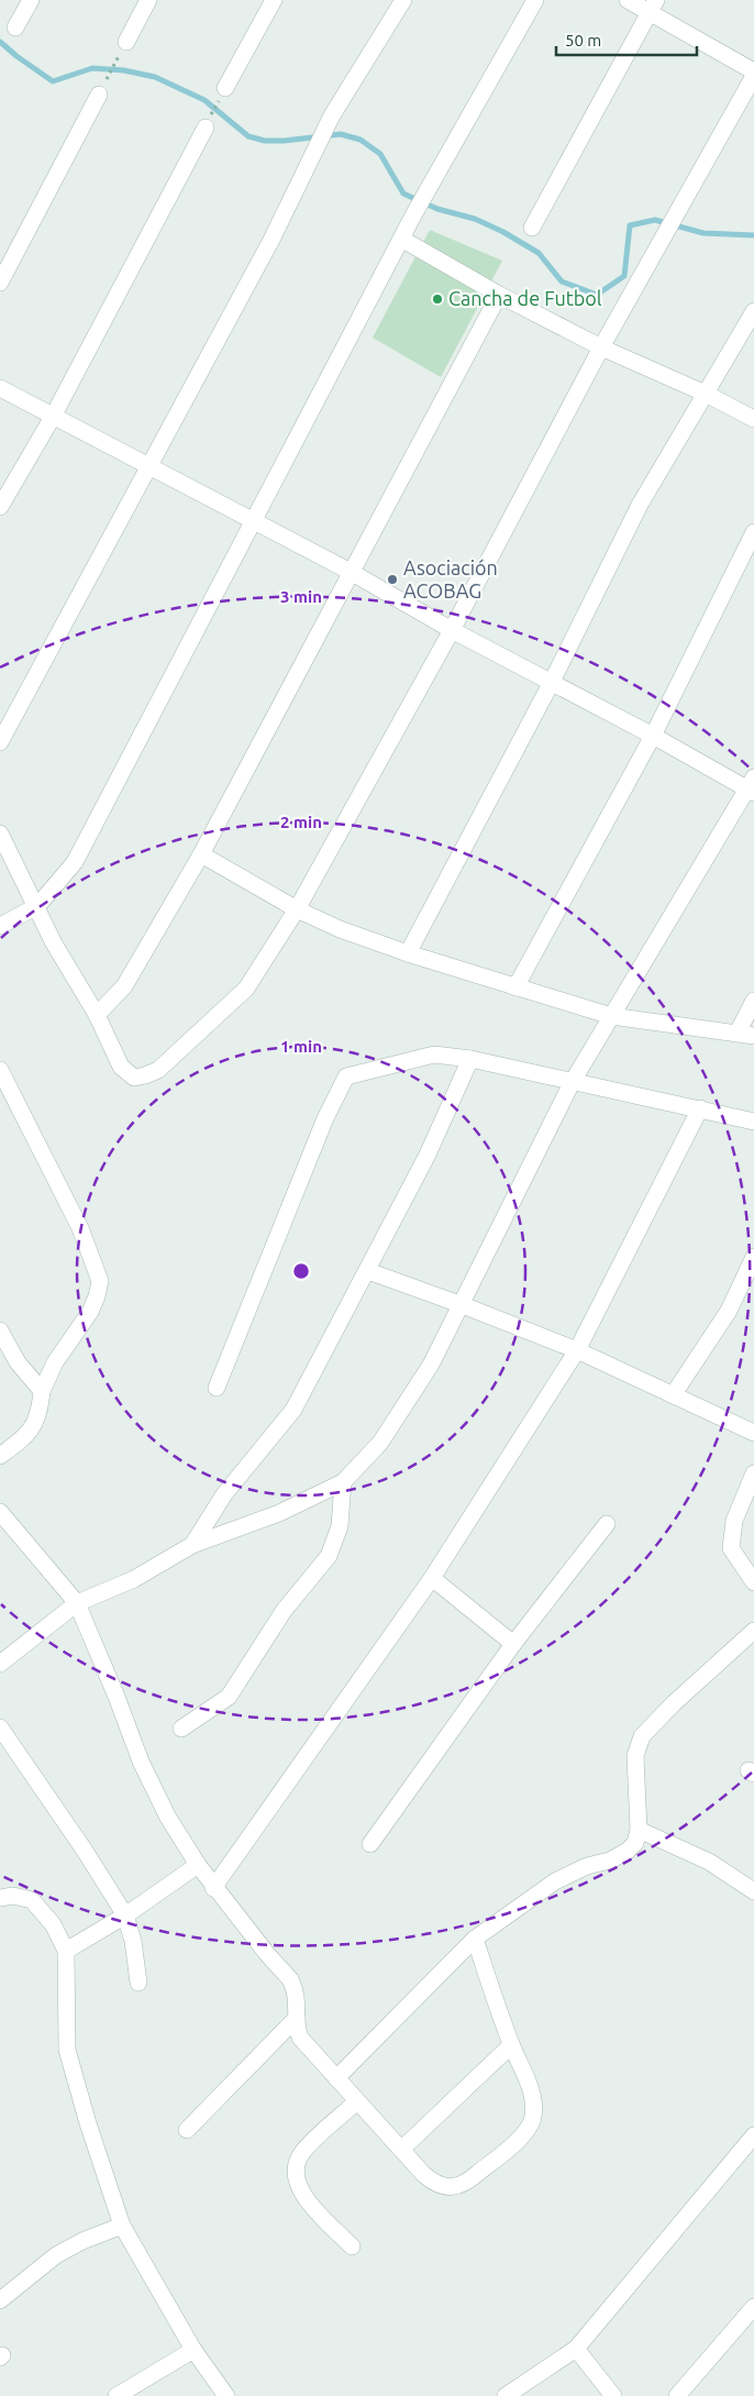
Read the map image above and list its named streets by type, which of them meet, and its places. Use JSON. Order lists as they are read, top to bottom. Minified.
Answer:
{"places":["Cancha de Futbol","Asociación ACOBAG"],"scale_bar":"50 m","rings":["3 min","2 min","1 min"]}
